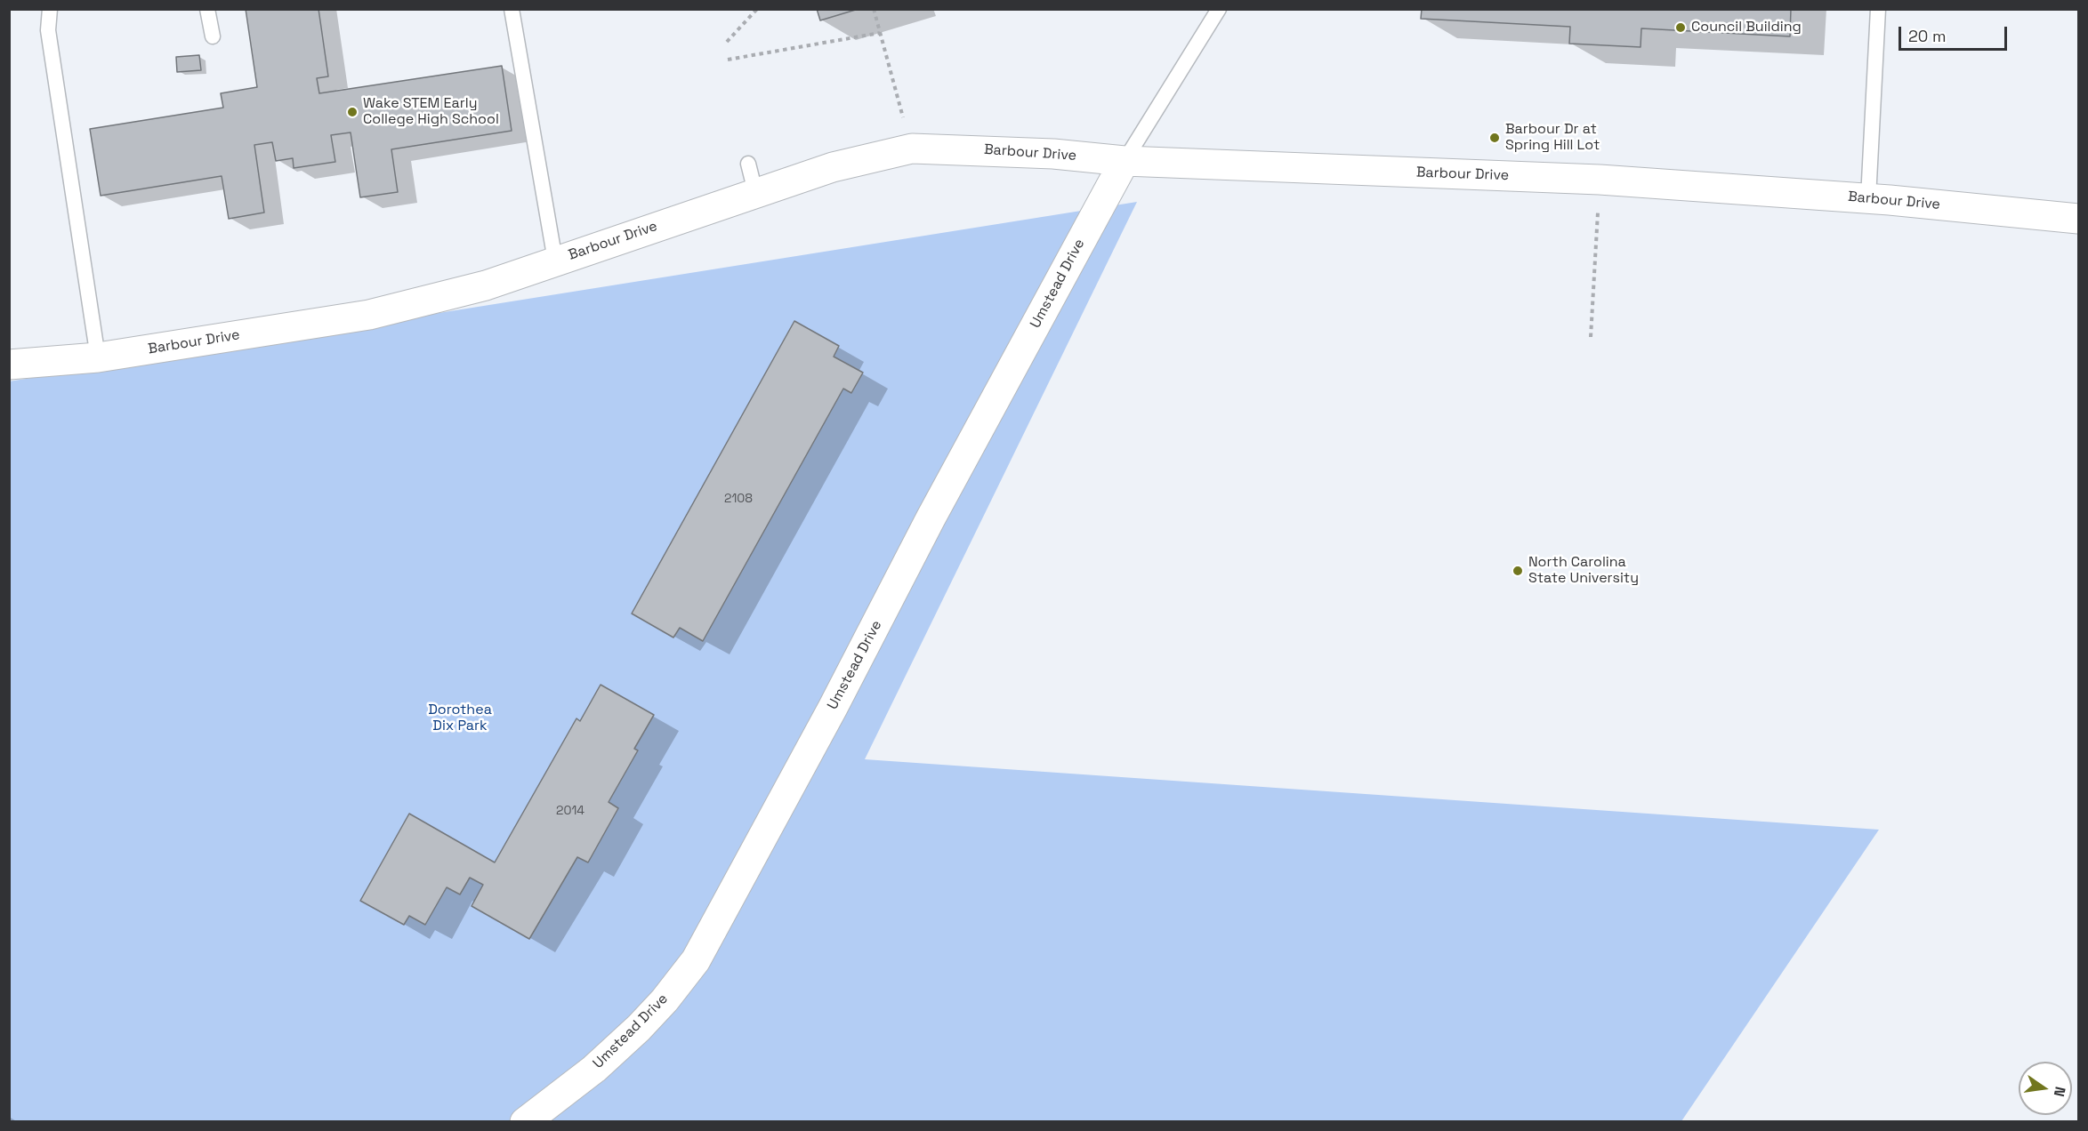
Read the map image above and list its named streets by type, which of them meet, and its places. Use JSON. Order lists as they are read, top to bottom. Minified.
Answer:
{"streets":{"street":["Barbour Drive","Umstead Drive"]},"crossings":[["Barbour Drive","Umstead Drive"]],"parks":["Dorothea Dix Park"],"places":["Council Building","Wake STEM Early College High School","Barbour Dr at Spring Hill Lot","North Carolina State University"],"house_numbers":["2108","2014"],"scale_bar":"20 m","north":"right"}
